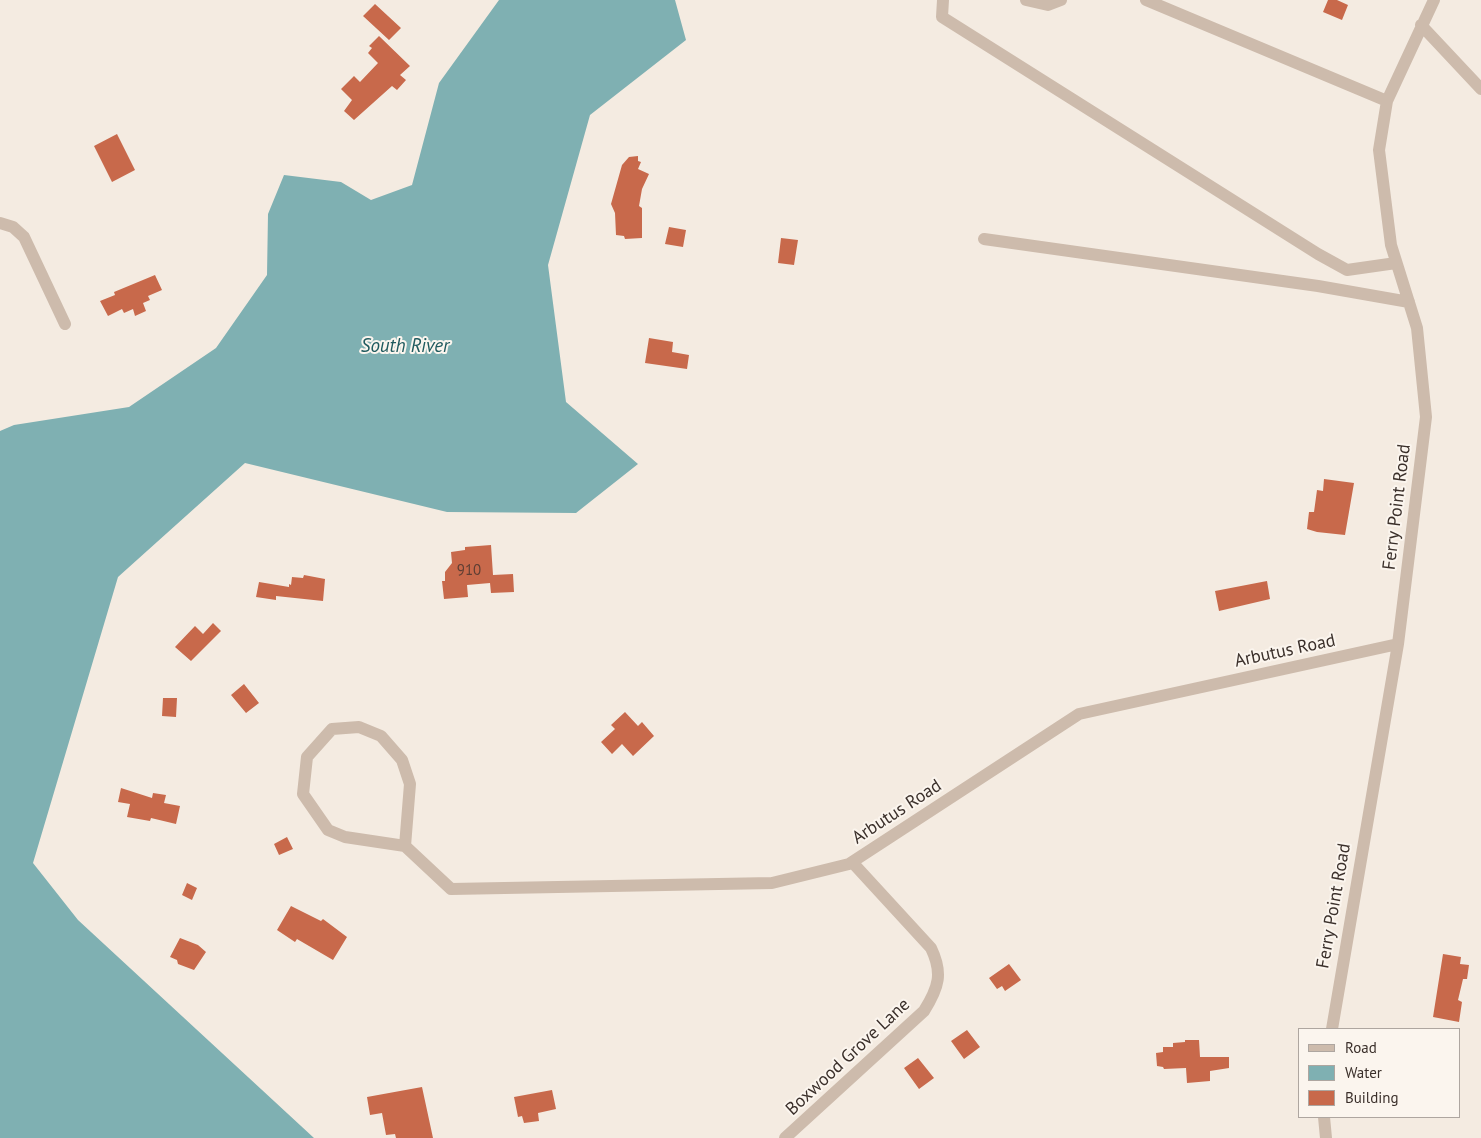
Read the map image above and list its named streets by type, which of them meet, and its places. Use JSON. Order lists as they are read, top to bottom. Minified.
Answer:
{"streets":{"street":["Ferry Point Road","Arbutus Road","Boxwood Grove Lane"]},"crossings":[["Ferry Point Road","Arbutus Road"],["Arbutus Road","Boxwood Grove Lane"]],"water":["South River"],"house_numbers":["910"],"legend":["Road","Water","Building"]}
